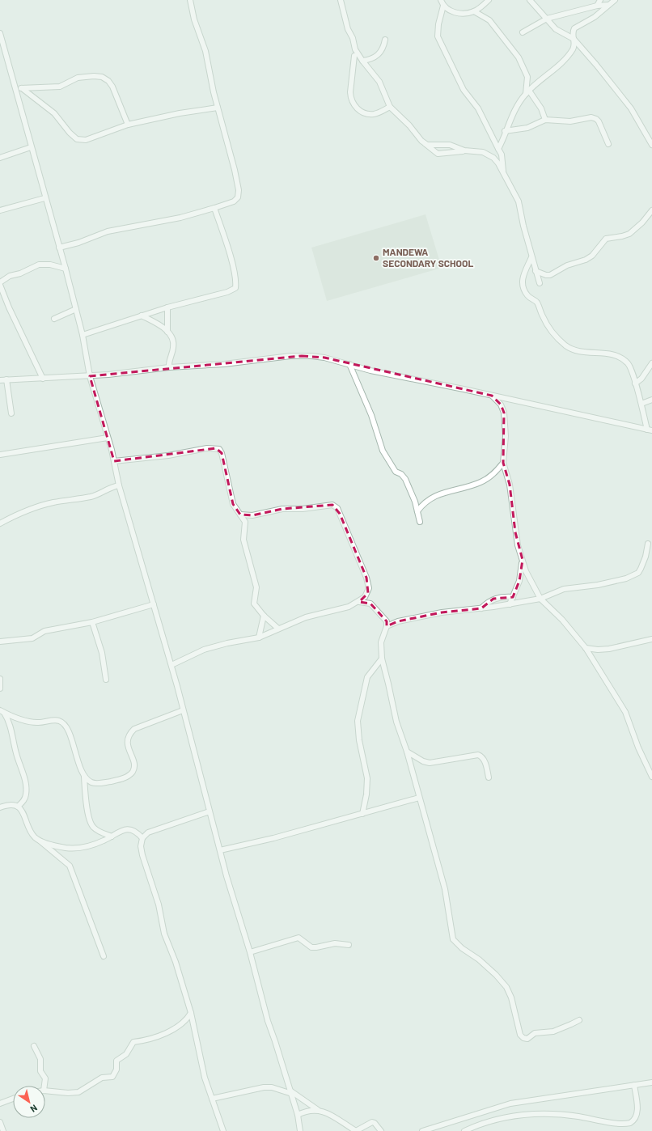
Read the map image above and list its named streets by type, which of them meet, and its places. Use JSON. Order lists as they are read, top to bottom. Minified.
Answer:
{"places":["MANDEWA SECONDARY SCHOOL"],"north":"bottom right"}
